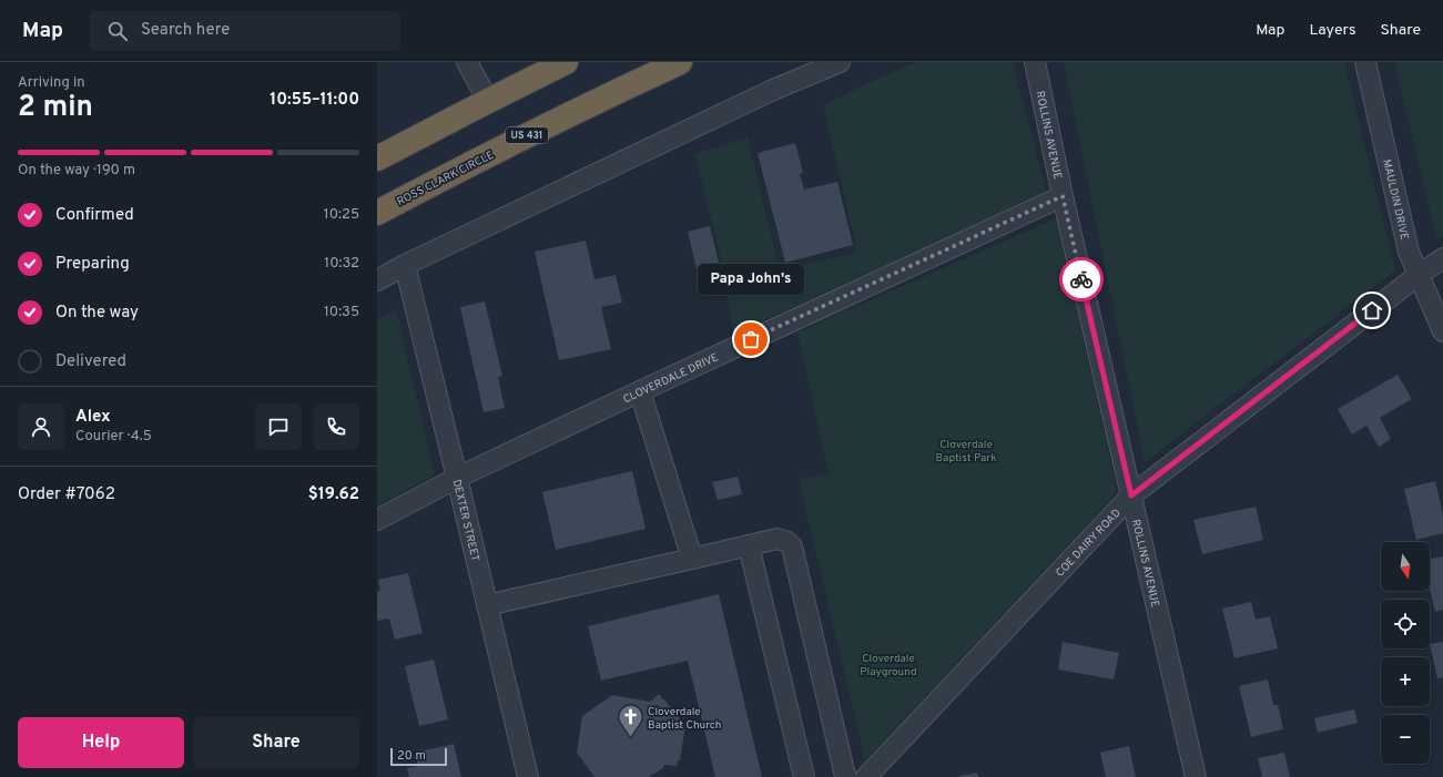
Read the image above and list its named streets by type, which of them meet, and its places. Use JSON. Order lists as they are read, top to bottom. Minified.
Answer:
{"streets":{"highway":["US 431","ROSS CLARK CIRCLE"],"street":["ROLLINS AVENUE","MAULDIN DRIVE","CLOVERDALE DRIVE","DEXTER STREET","COE DAIRY ROAD"]},"crossings":[["ROLLINS AVENUE","CLOVERDALE DRIVE"],["ROLLINS AVENUE","COE DAIRY ROAD"],["MAULDIN DRIVE","COE DAIRY ROAD"],["CLOVERDALE DRIVE","DEXTER STREET"]],"parks":["Cloverdale Baptist Park","Cloverdale Playground"],"places":{"other":["Papa John's"],"church":["Cloverdale Baptist Church"]},"scale_bar":"20 m","north":"bottom","page":{"header":"Map","search":"Search here","nav":["Map","Layers","Share"],"heading":["2 min","Arriving in","10:55–11:00"],"panel":["Alex","Courier · 4.5","Order #7062","$19.62"],"bar":"On the way · 190 m","list":[["Confirmed","10:25"],["Preparing","10:32"],["On the way","10:35"],"Delivered"],"bubble":"Papa John's","map_buttons":["+","−"],"buttons":["Help","Share"],"scale":"20 m"}}
